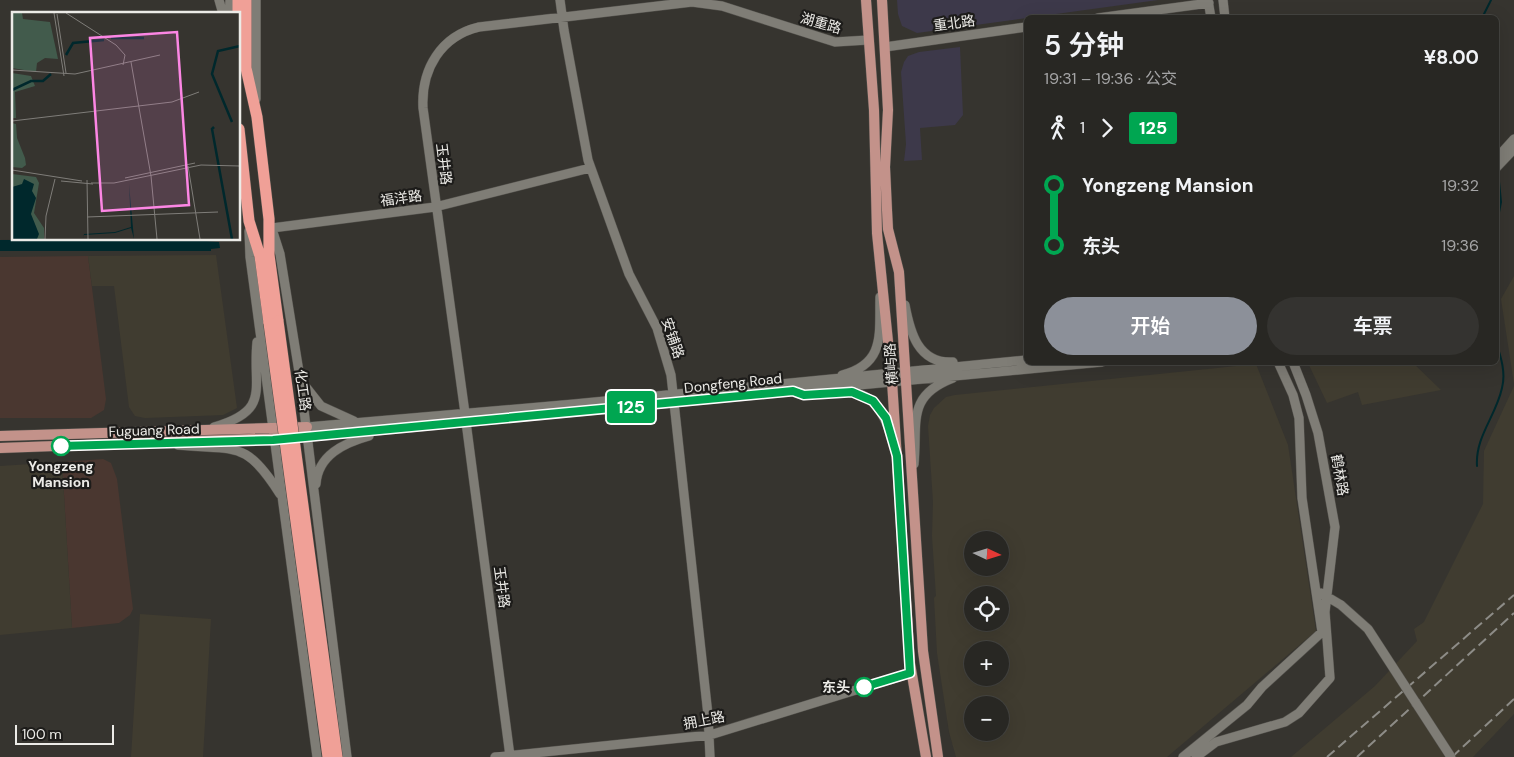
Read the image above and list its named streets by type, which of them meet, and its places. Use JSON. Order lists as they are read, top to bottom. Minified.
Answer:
{"streets":{"highway":["化工路"],"main road":["湖重路","重北路","玉井路","福洋路","安铺路","横屿路","Dongfeng Road","Fuguang Road","鹤林路","拥上路"]},"crossings":[["湖重路","玉井路"],["湖重路","安铺路"],["湖重路","横屿路"],["重北路","横屿路"],["玉井路","福洋路"],["玉井路","安铺路"],["玉井路","Dongfeng Road"],["玉井路","拥上路"],["福洋路","安铺路"],["福洋路","化工路"],["安铺路","Dongfeng Road"],["安铺路","拥上路"],["横屿路","Dongfeng Road"],["横屿路","拥上路"],["Dongfeng Road","Fuguang Road"]],"places":["Yongzeng Mansion","东头"],"lines":["bus line 125"],"scale_bar":"100 m","north":"right","page":{"on_map":"125","heading":["5 分钟","19:31 – 19:36 · 公交","¥8.00"],"legs":["1","125"],"list":[{"name":"Yongzeng Mansion","value":"19:32"},{"name":"东头","value":"19:36"}],"buttons":["开始","车票"],"map_buttons":["+","−"],"scale":"100 m"}}
